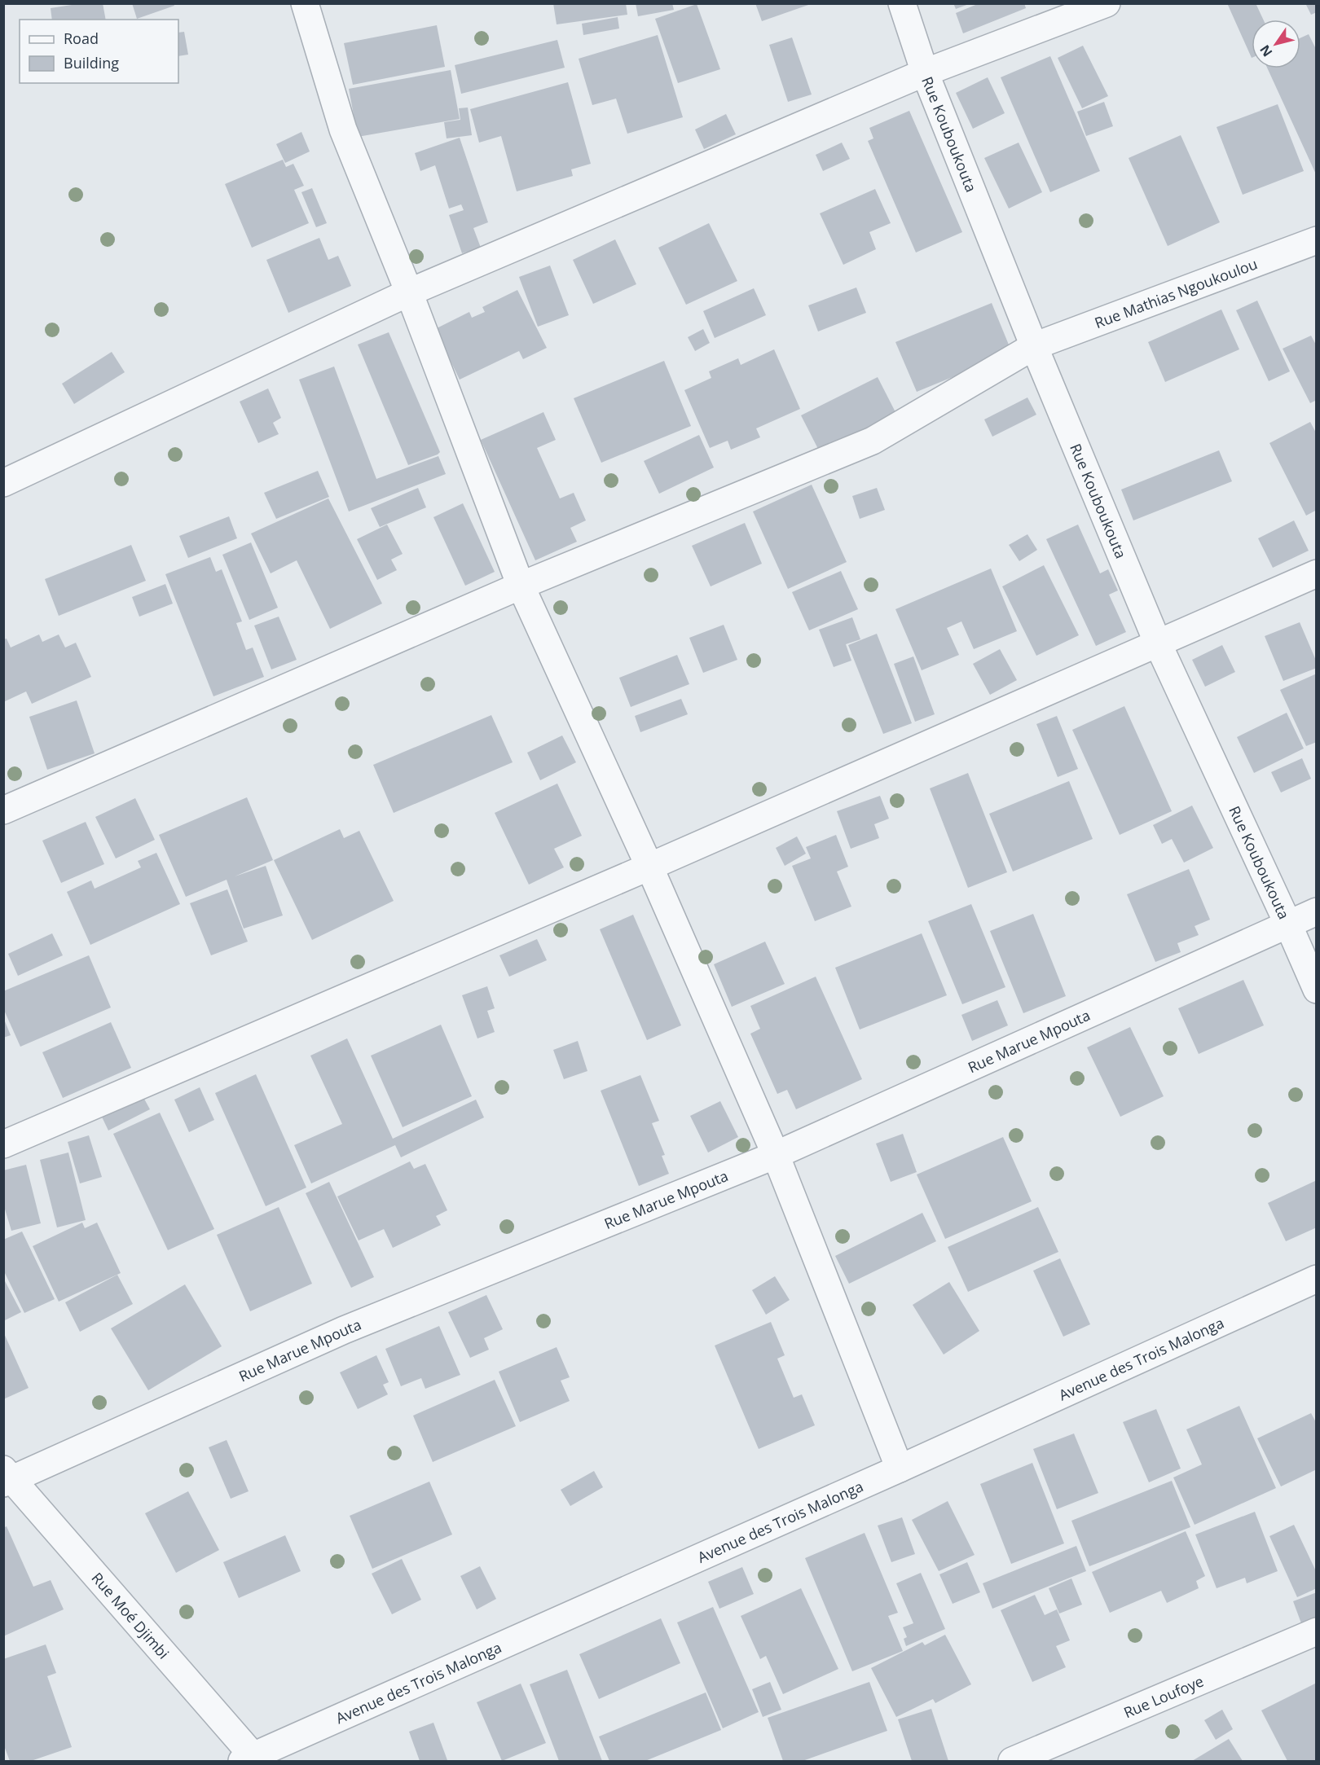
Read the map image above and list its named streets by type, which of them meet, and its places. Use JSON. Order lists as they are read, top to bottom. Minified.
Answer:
{"streets":{"street":["Rue Kouboukouta","Rue Mathias Ngoukoulou","Rue Marue Mpouta","Avenue des Trois Malonga","Rue Moé Djimbi","Rue Loufoye"]},"crossings":[["Rue Kouboukouta","Rue Mathias Ngoukoulou"],["Rue Kouboukouta","Rue Marue Mpouta"],["Rue Marue Mpouta","Rue Moé Djimbi"],["Avenue des Trois Malonga","Rue Moé Djimbi"]],"legend":["Road","Building"],"north":"bottom left"}
